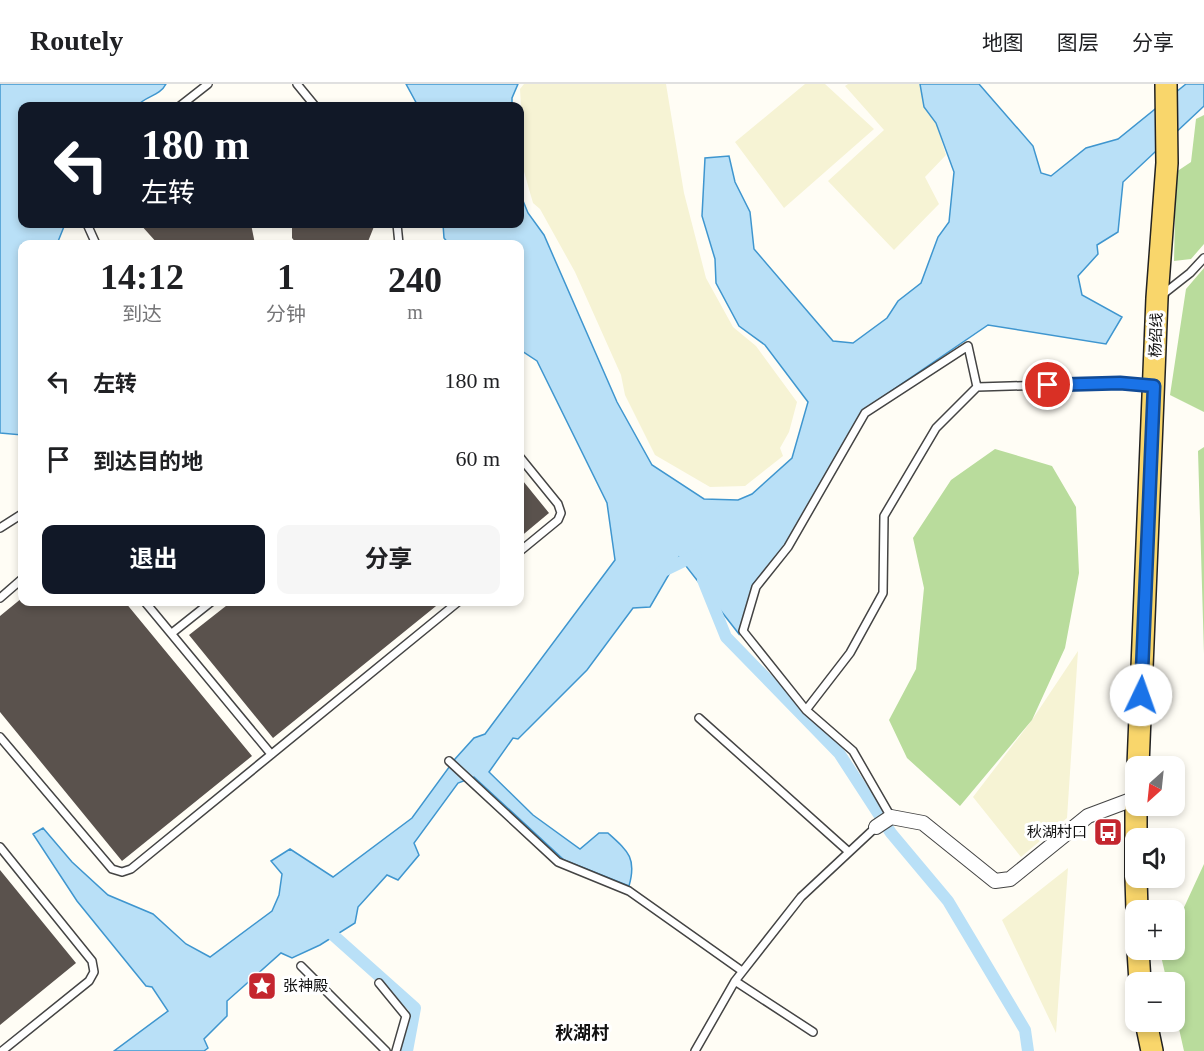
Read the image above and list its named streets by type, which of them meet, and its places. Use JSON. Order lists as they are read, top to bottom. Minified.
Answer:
{"streets":{"main road":["杨绍线"]},"districts":["秋湖村"],"places":{"bus stop":["秋湖村口"],"place":["张神殿"]},"north":"bottom left","page":{"header":"Routely","nav":["地图","图层","分享"],"turn":["180 m","左转"],"eta":["14:12","到达","1","分钟","240","m"],"list":[{"name":"左转","value":"180 m"},{"name":"到达目的地","value":"60 m"}],"buttons":["退出","分享"],"map_buttons":["+","−"]}}
